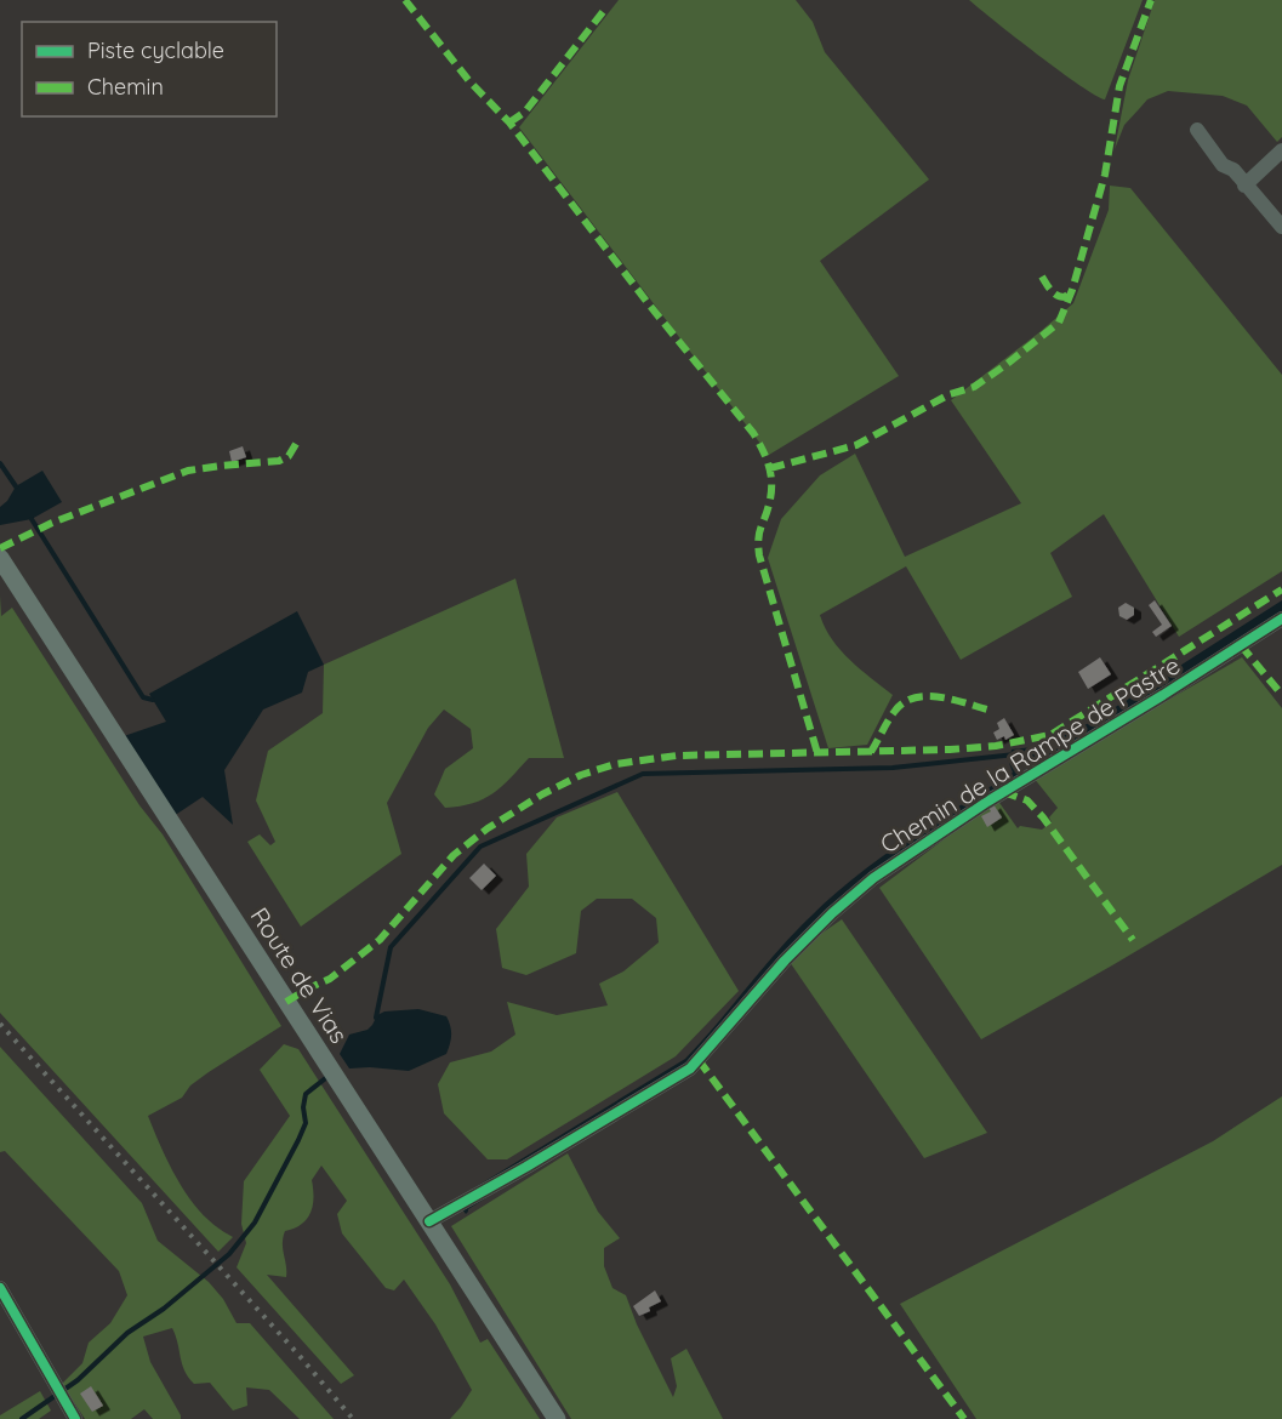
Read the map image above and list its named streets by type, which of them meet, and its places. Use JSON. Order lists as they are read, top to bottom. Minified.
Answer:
{"streets":{"main road":["Route de Vias"],"street":["Chemin de la Rampe de Pastre"]},"crossings":[["Chemin de la Rampe de Pastre","Route de Vias"]],"legend":["Piste cyclable","Chemin"]}
